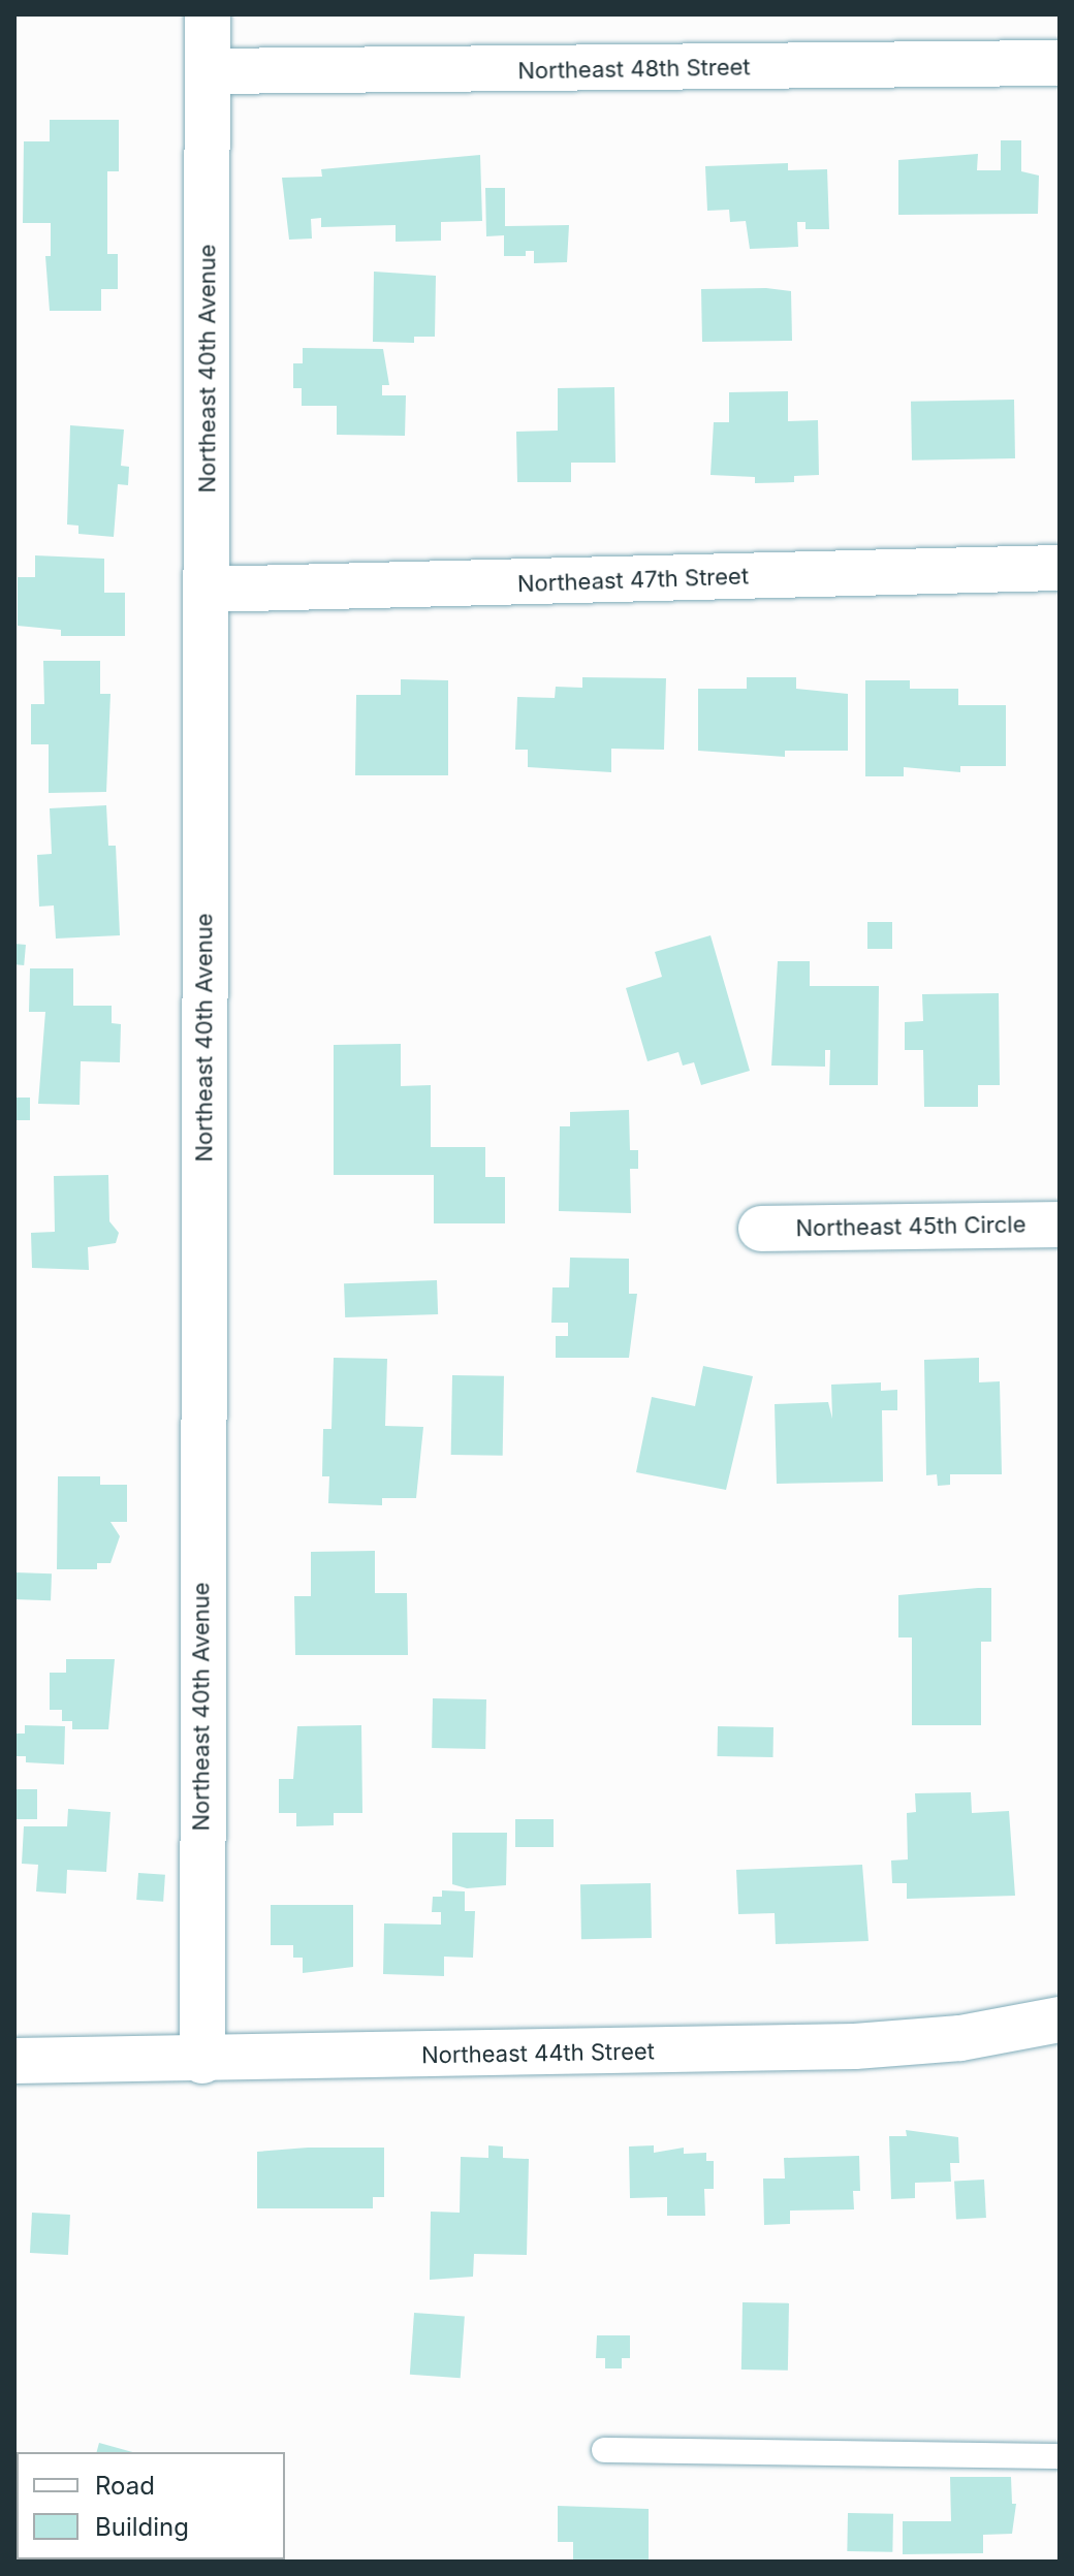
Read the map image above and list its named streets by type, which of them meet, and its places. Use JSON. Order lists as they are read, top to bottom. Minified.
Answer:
{"streets":{"street":["Northeast 48th Street","Northeast 40th Avenue","Northeast 47th Street","Northeast 45th Circle","Northeast 44th Street"]},"crossings":[["Northeast 48th Street","Northeast 40th Avenue"],["Northeast 40th Avenue","Northeast 47th Street"],["Northeast 40th Avenue","Northeast 44th Street"]],"legend":["Road","Building"]}
